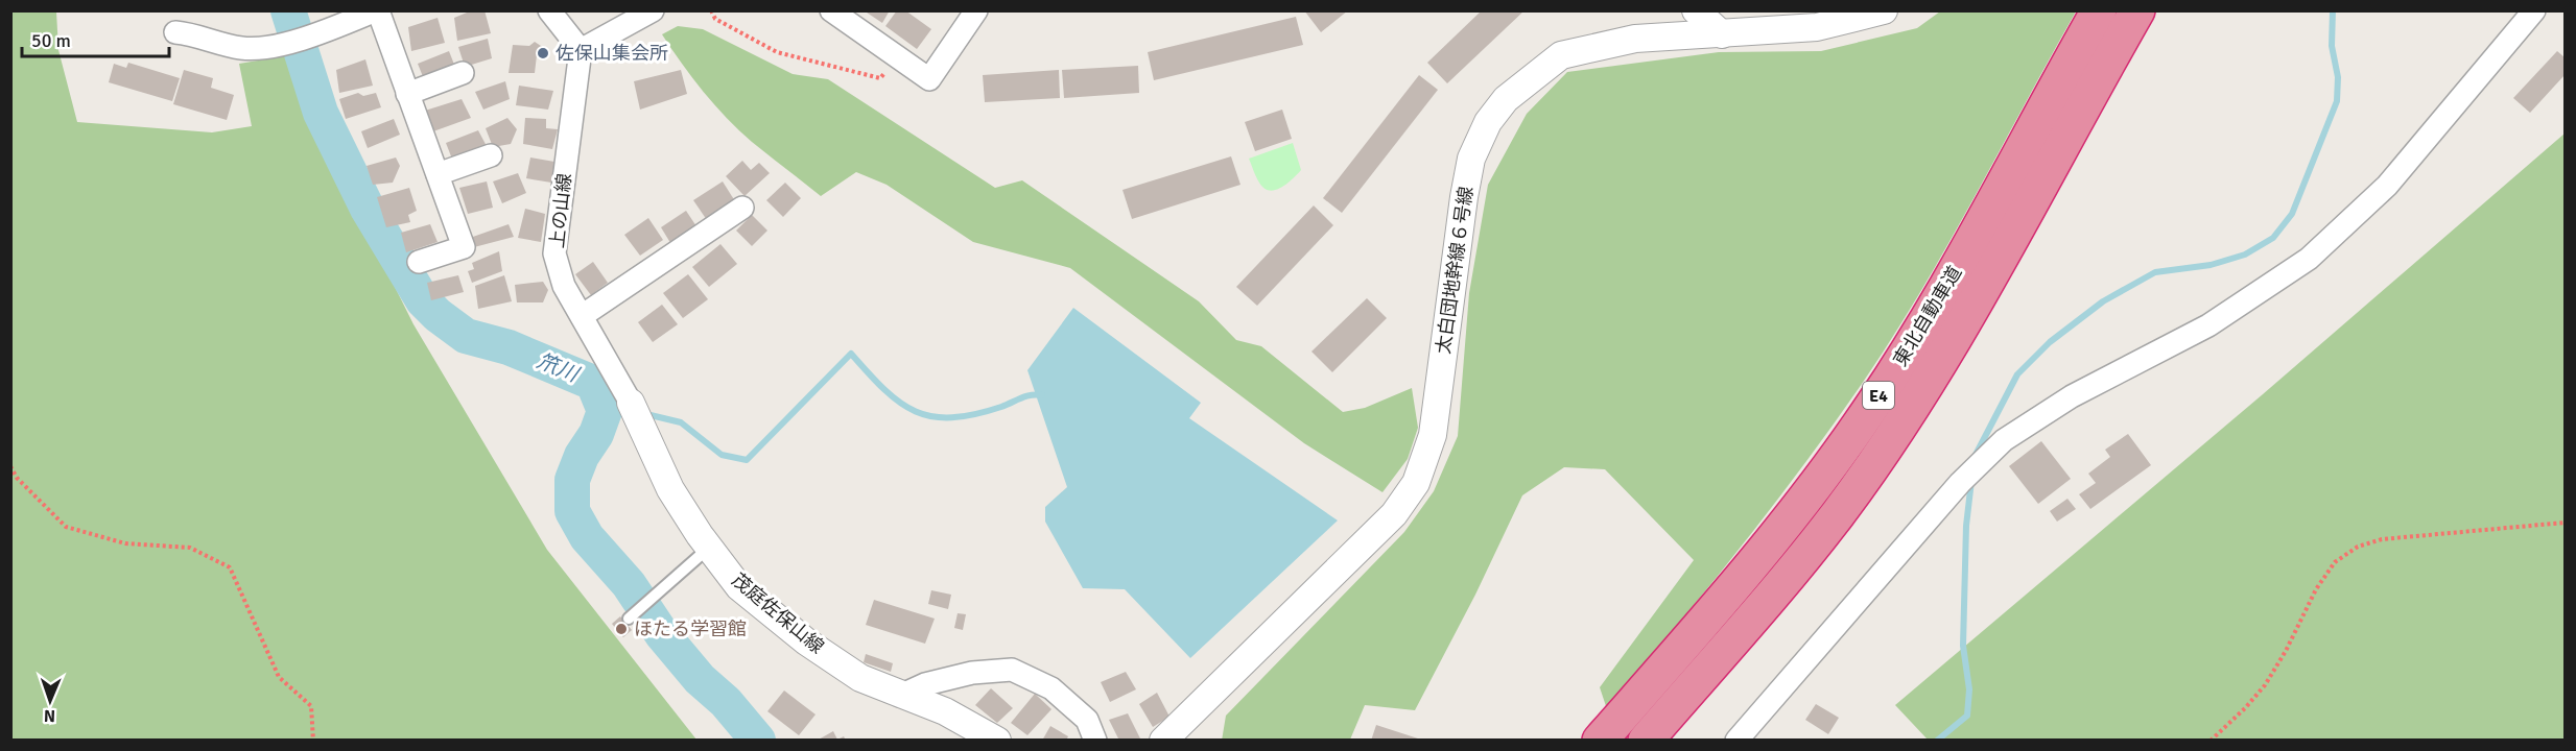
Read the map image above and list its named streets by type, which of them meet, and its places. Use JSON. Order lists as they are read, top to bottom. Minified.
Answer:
{"streets":{"highway":["東北自動車道","E4"],"street":["上の山線","太白団地幹線６号線","茂庭佐保山線"]},"crossings":[["上の山線","茂庭佐保山線"]],"water":["笊川"],"places":["佐保山集会所","ほたる学習館"],"scale_bar":"50 m","north":"bottom"}
